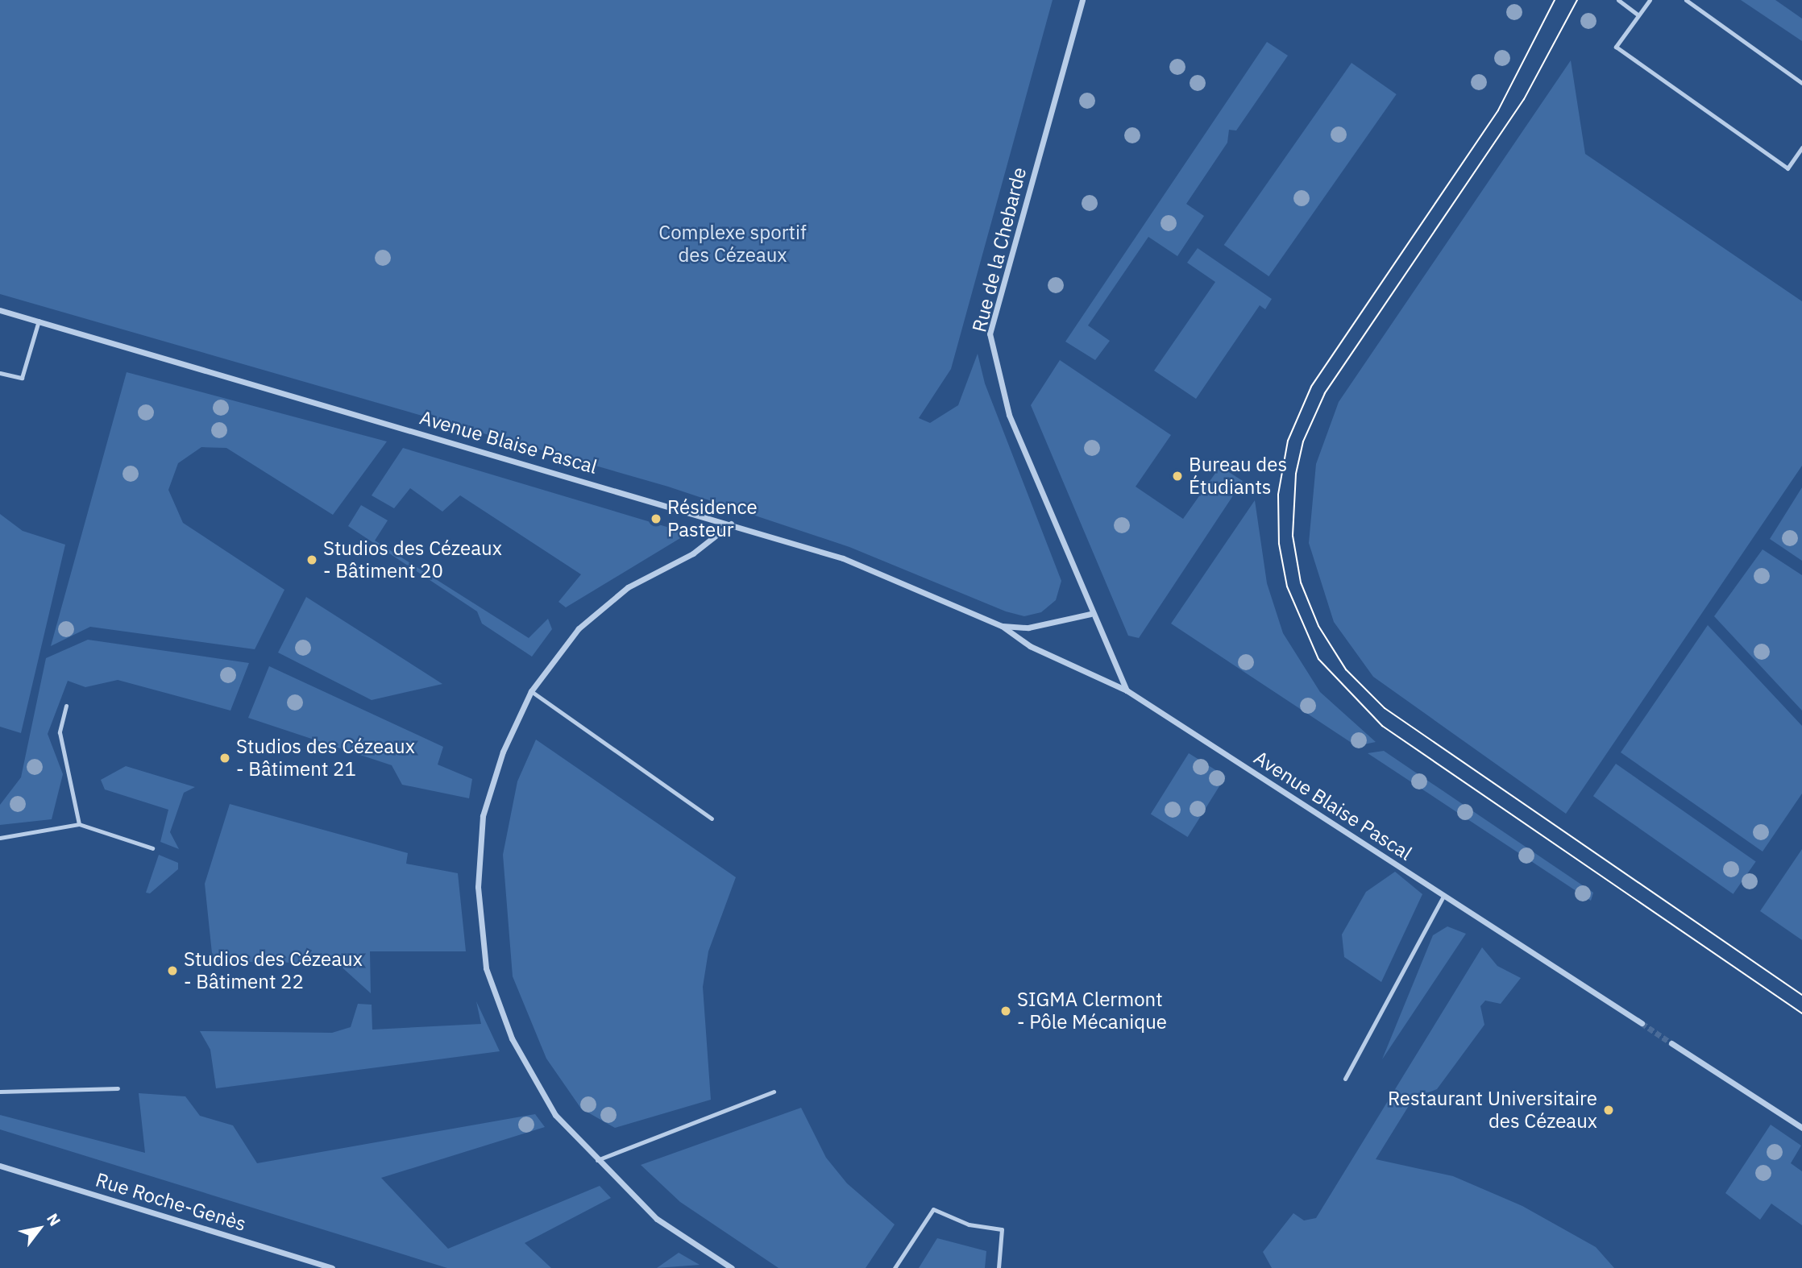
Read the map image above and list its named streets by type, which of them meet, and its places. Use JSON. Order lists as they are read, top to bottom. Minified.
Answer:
{"streets":{"street":["Rue de la Chebarde","Avenue Blaise Pascal","Rue Roche-Genès"]},"crossings":[["Rue de la Chebarde","Avenue Blaise Pascal"]],"parks":["Complexe sportif des Cézeaux"],"places":["Bureau des Étudiants","Résidence Pasteur","Studios des Cézeaux - Bâtiment 20","Studios des Cézeaux - Bâtiment 21","Studios des Cézeaux - Bâtiment 22","SIGMA Clermont - Pôle Mécanique","Restaurant Universitaire des Cézeaux"],"north":"top right"}
